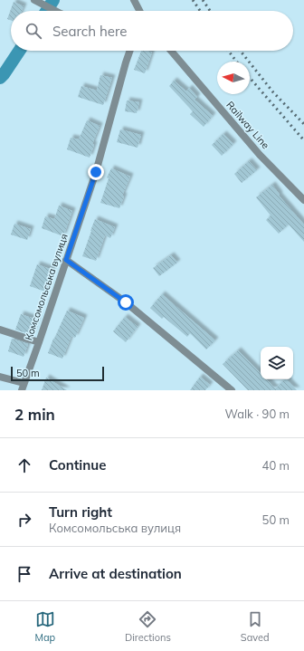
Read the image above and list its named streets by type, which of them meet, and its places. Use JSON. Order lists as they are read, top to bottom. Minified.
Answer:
{"streets":{"street":["Railway Line","Комсомольська вулиця"]},"scale_bar":"50 m","north":"left","page":{"search":"Search here","scale":"50 m","heading":["2 min","Walk · 90 m"],"list":[["Continue","40 m"],["Turn right","Комсомольська вулиця","50 m"],"Arrive at destination"],"nav":["Map","Directions","Saved"]}}
